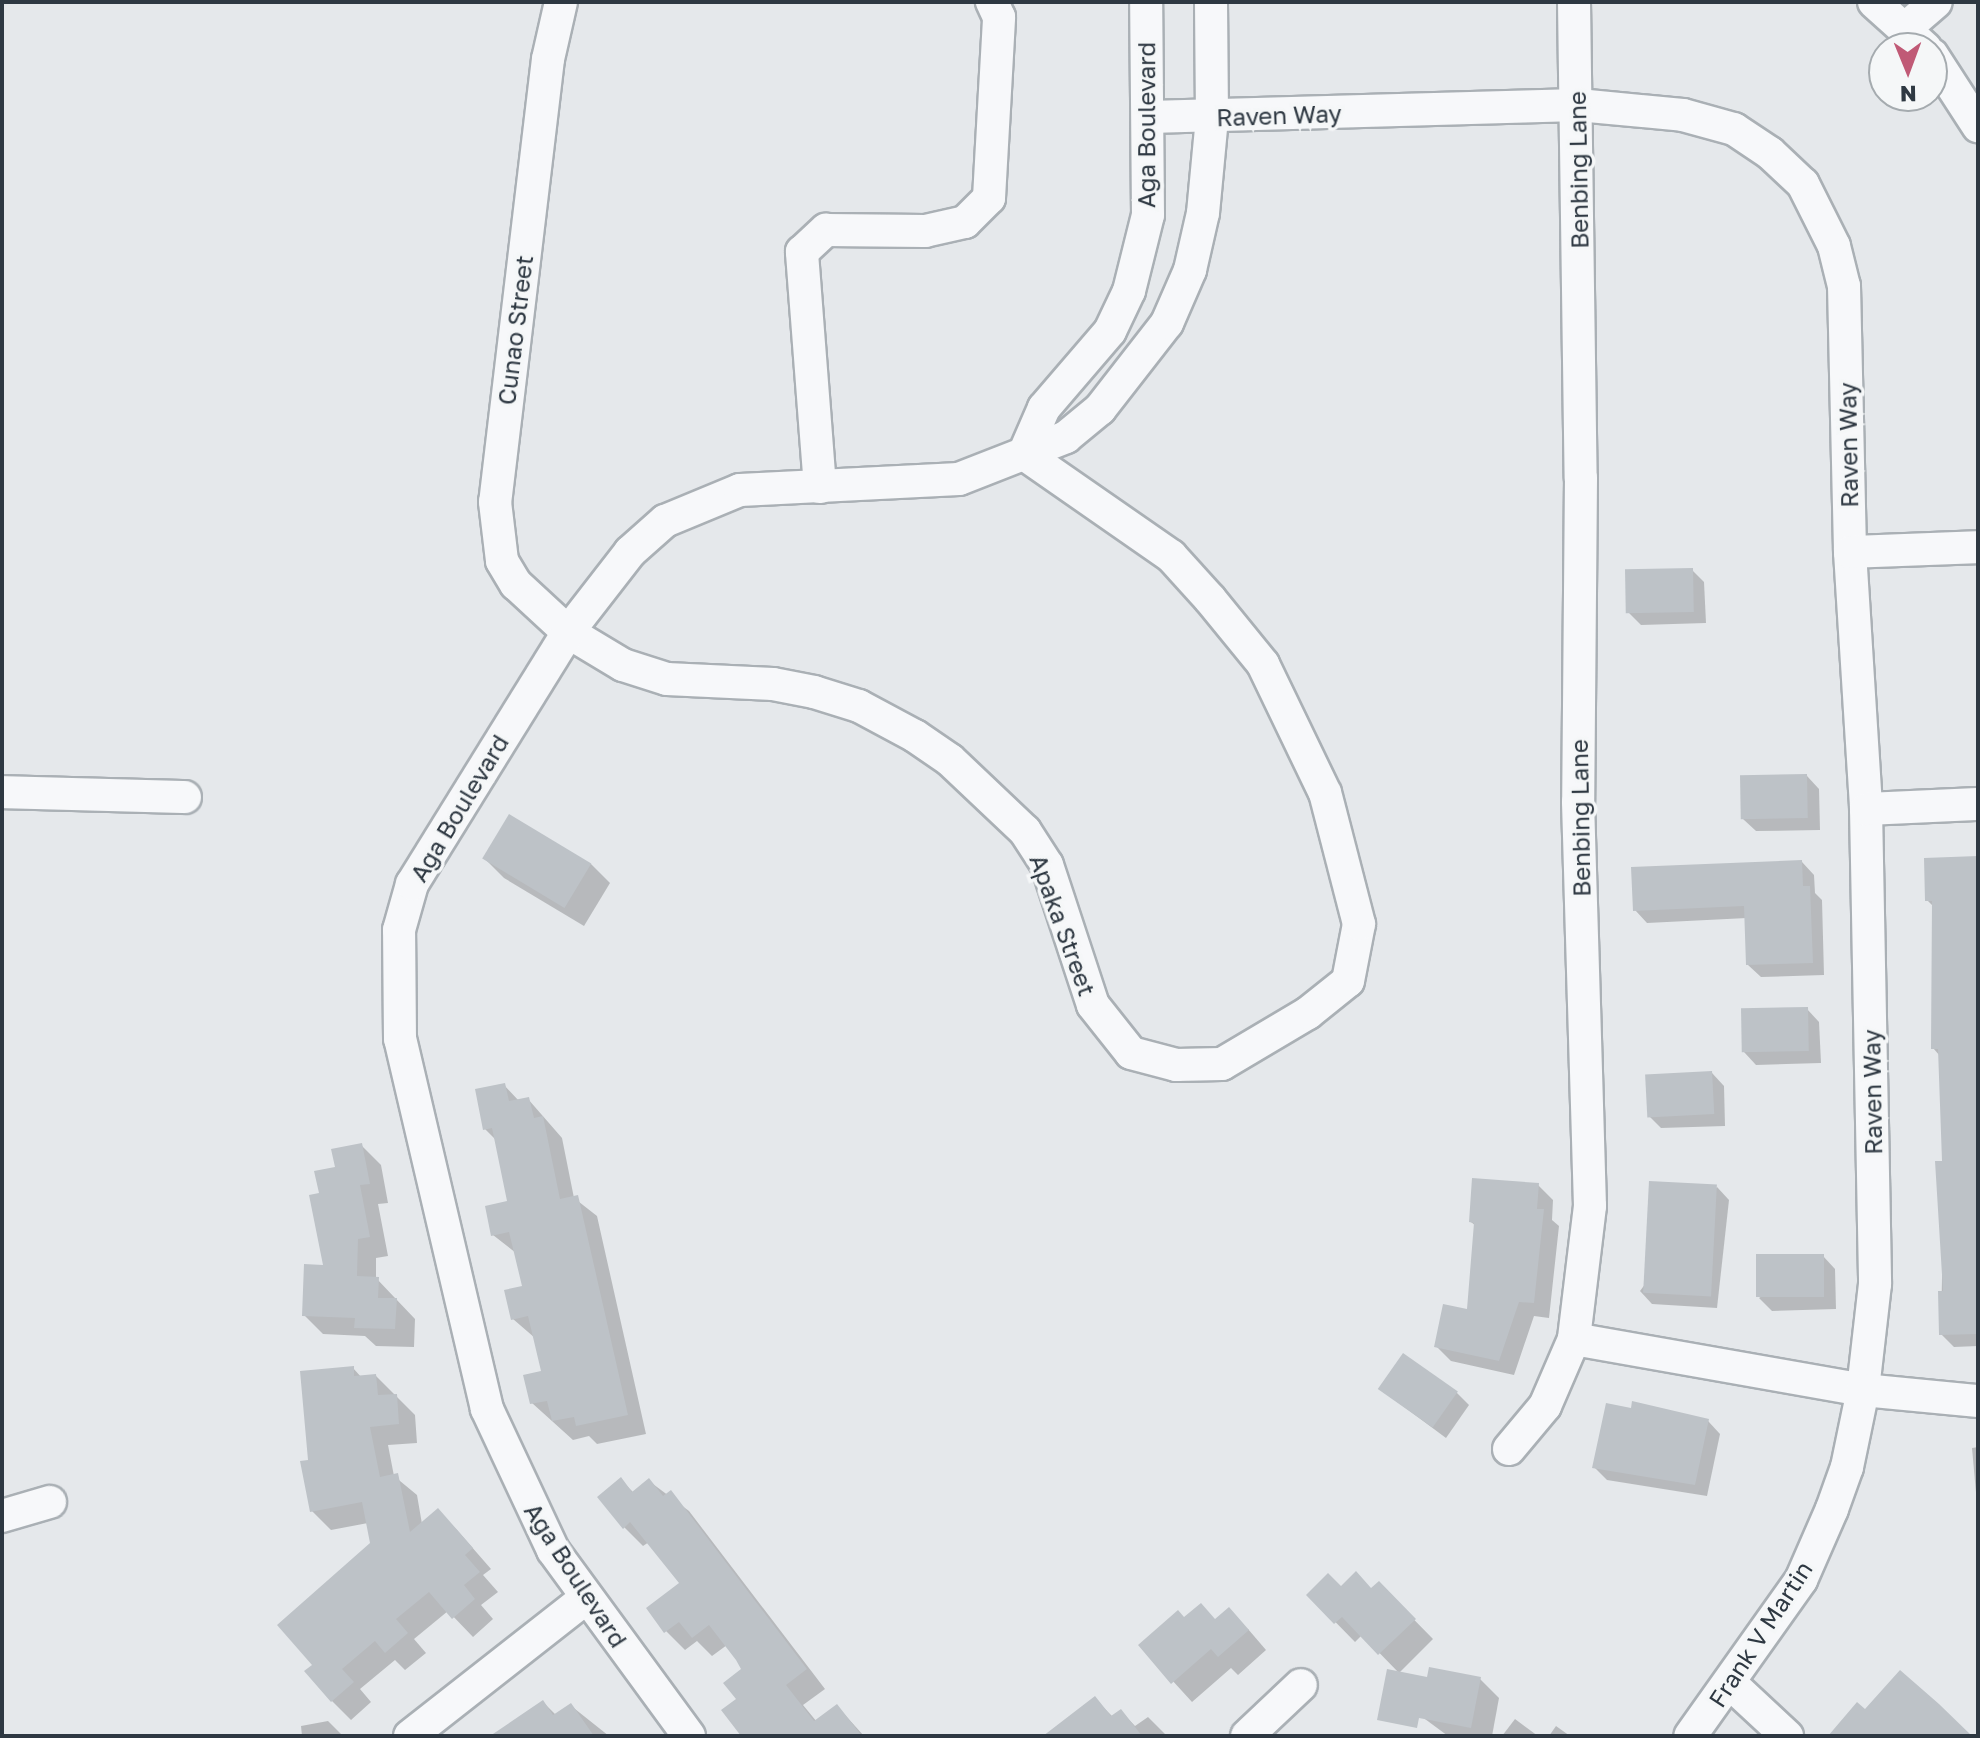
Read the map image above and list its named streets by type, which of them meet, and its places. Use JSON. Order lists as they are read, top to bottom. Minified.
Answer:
{"streets":{"street":["Raven Way","Aga Boulevard","Benbing Lane","Cunao Street","Apaka Street","Frank V Martin"]},"crossings":[["Raven Way","Aga Boulevard"],["Raven Way","Benbing Lane"],["Raven Way","Frank V Martin"],["Aga Boulevard","Cunao Street"],["Aga Boulevard","Apaka Street"],["Cunao Street","Apaka Street"]],"north":"bottom"}
